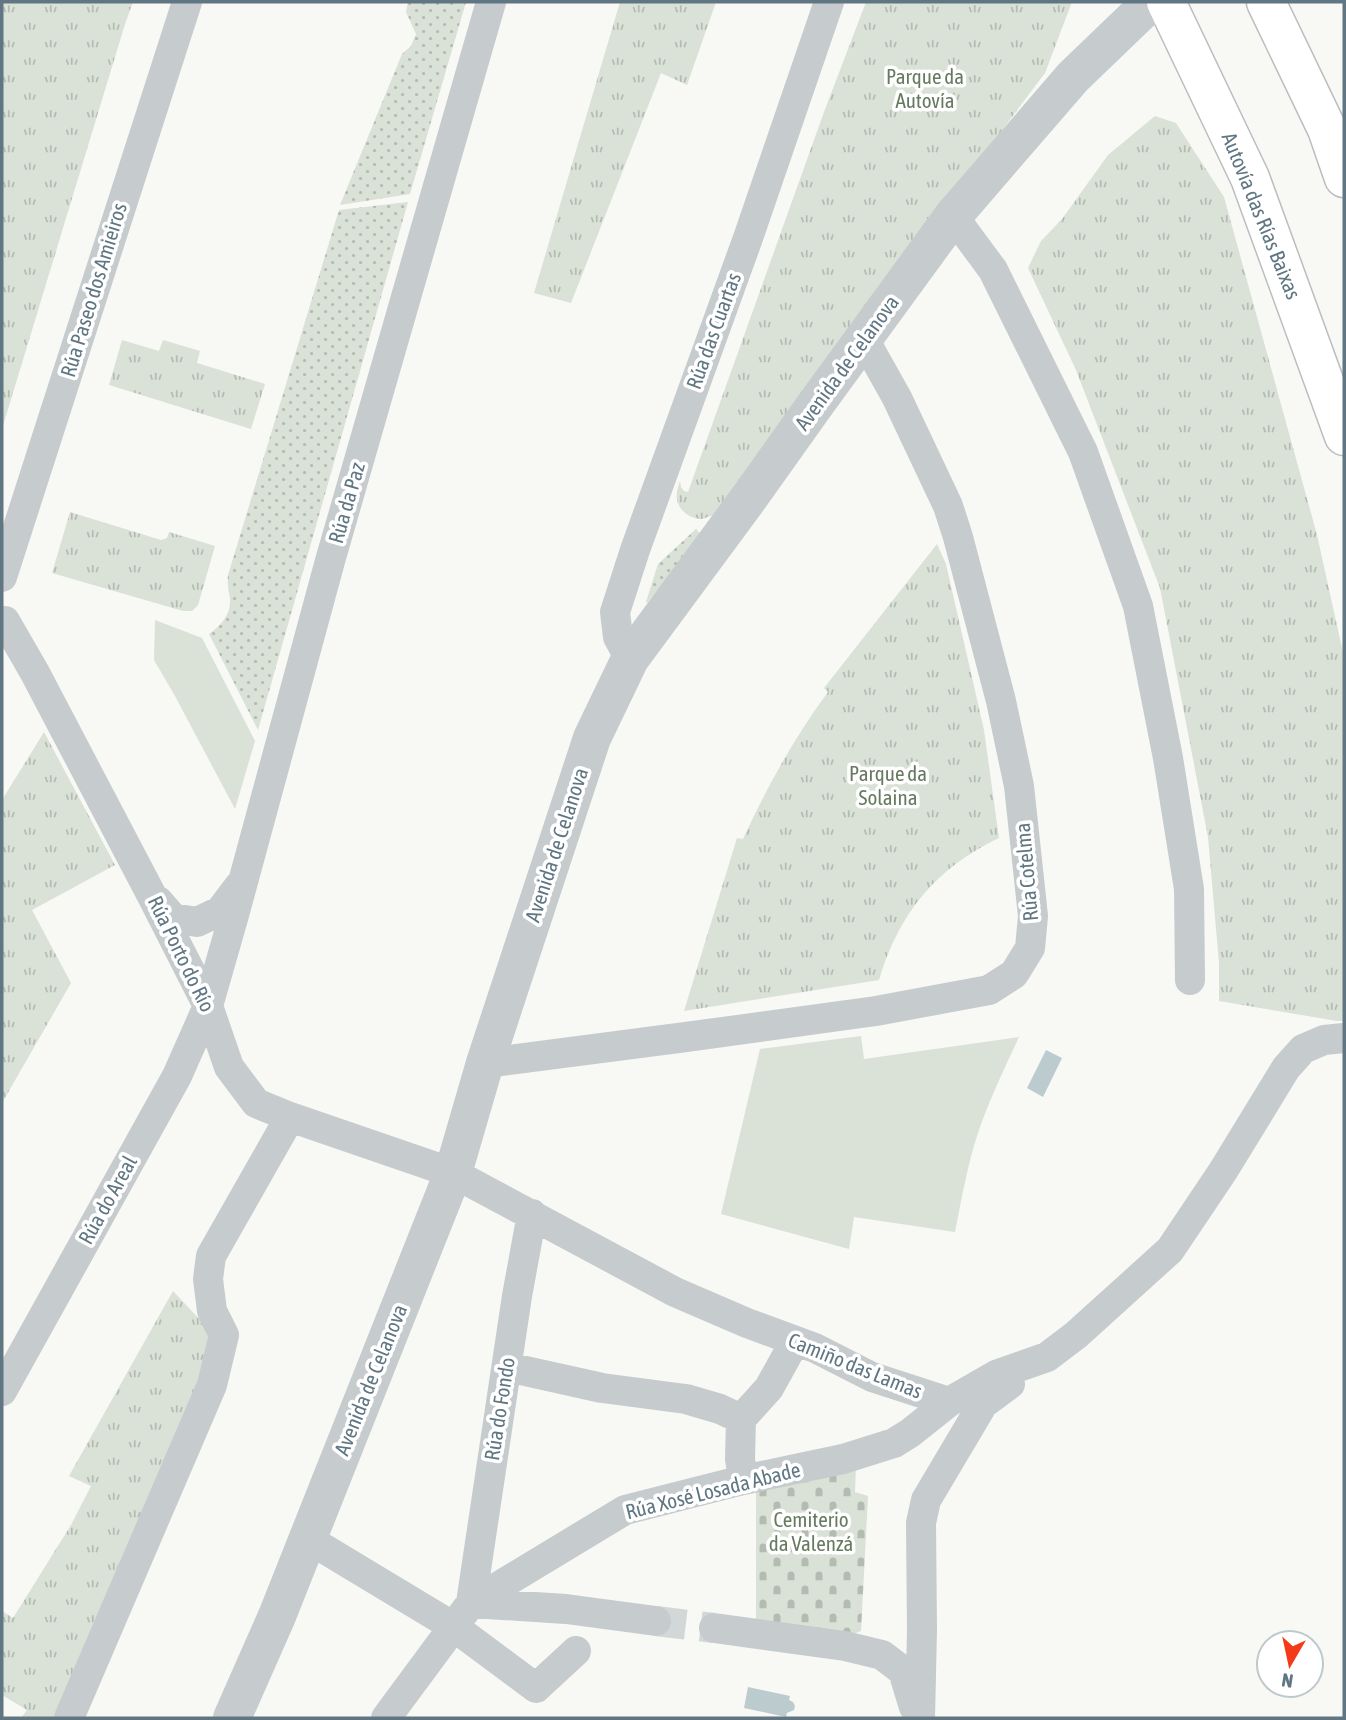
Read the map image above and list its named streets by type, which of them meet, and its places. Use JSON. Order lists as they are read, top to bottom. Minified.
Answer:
{"streets":{"highway":["Autovía das Rías Baixas"],"street":["Rúa Paseo dos Amieiros","Rúa das Cuartas","Avenida de Celanova","Rúa da Paz","Rúa Cotelma","Rúa Porto do Río","Rúa do Areal","Camiño das Lamas","Rúa do Fondo","Rúa Xosé Losada Abade"]},"crossings":[["Rúa das Cuartas","Avenida de Celanova"],["Avenida de Celanova","Rúa Cotelma"],["Avenida de Celanova","Rúa Porto do Río"],["Avenida de Celanova","Camiño das Lamas"],["Rúa da Paz","Rúa Porto do Río"],["Rúa da Paz","Rúa do Areal"],["Rúa Porto do Río","Rúa do Areal"],["Rúa Porto do Río","Camiño das Lamas"],["Camiño das Lamas","Rúa do Fondo"],["Camiño das Lamas","Rúa Xosé Losada Abade"],["Rúa do Fondo","Rúa Xosé Losada Abade"]],"parks":["Parque da Autovía","Parque da Solaina","Cemiterio da Valenzá"],"north":"bottom"}
